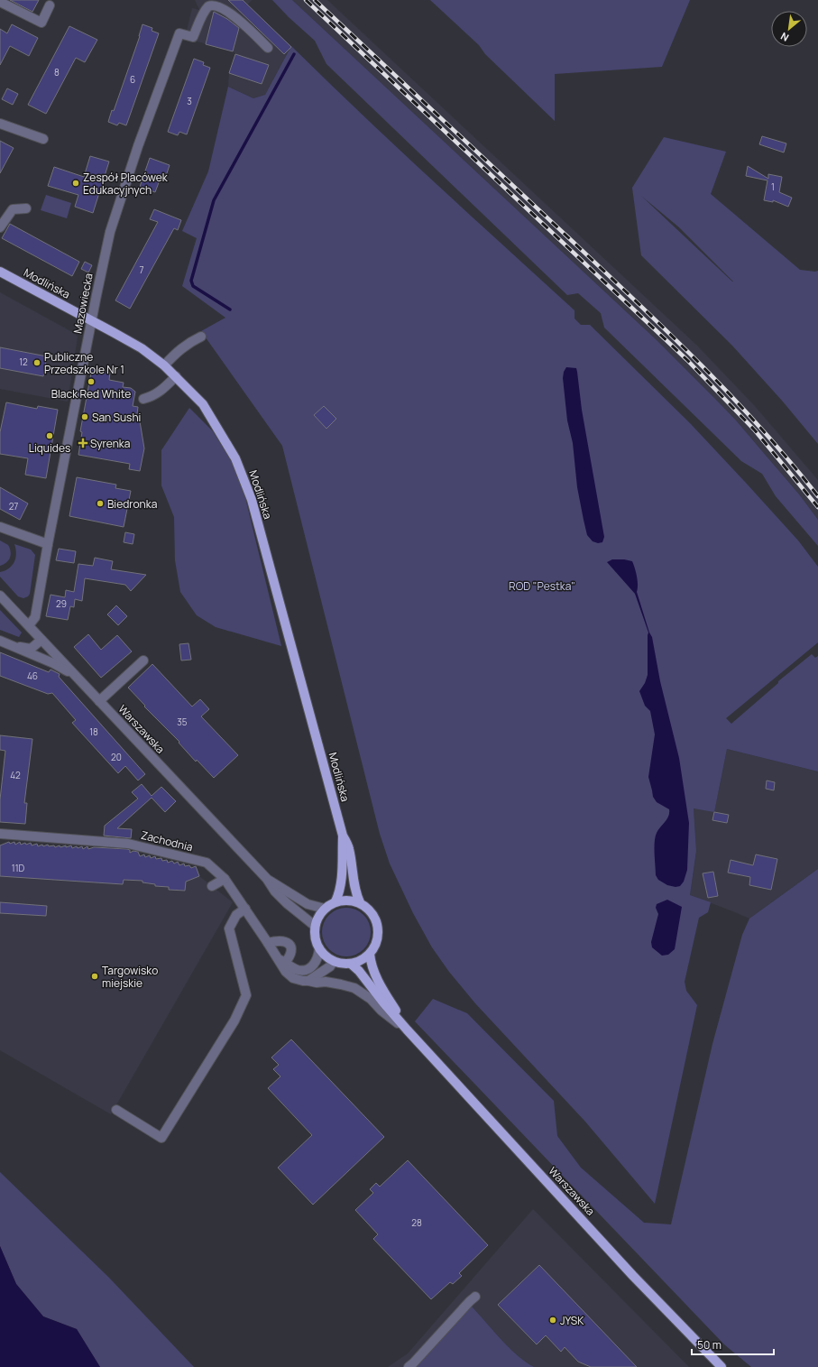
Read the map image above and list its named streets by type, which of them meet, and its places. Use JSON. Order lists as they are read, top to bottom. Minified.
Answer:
{"streets":{"main road":["Modlińska","Warszawska"],"street":["Mazowiecka","Zachodnia"]},"crossings":[["Modlińska","Mazowiecka"],["Modlińska","Warszawska"],["Mazowiecka","Warszawska"],["Warszawska","Zachodnia"]],"parks":["ROD \"Pestka\""],"places":{"other":["Zespół Placówek Edukacyjnych","Publiczne Przedszkole Nr 1","Black Red White","San Sushi","Liquides","Biedronka","Targowisko miejskie","JYSK"],"health":["Syrenka"]},"house_numbers":["8","6","3","1","7","12","27","29","46","35","18","20","42","11D","28"],"scale_bar":"50 m","north":"bottom left"}
